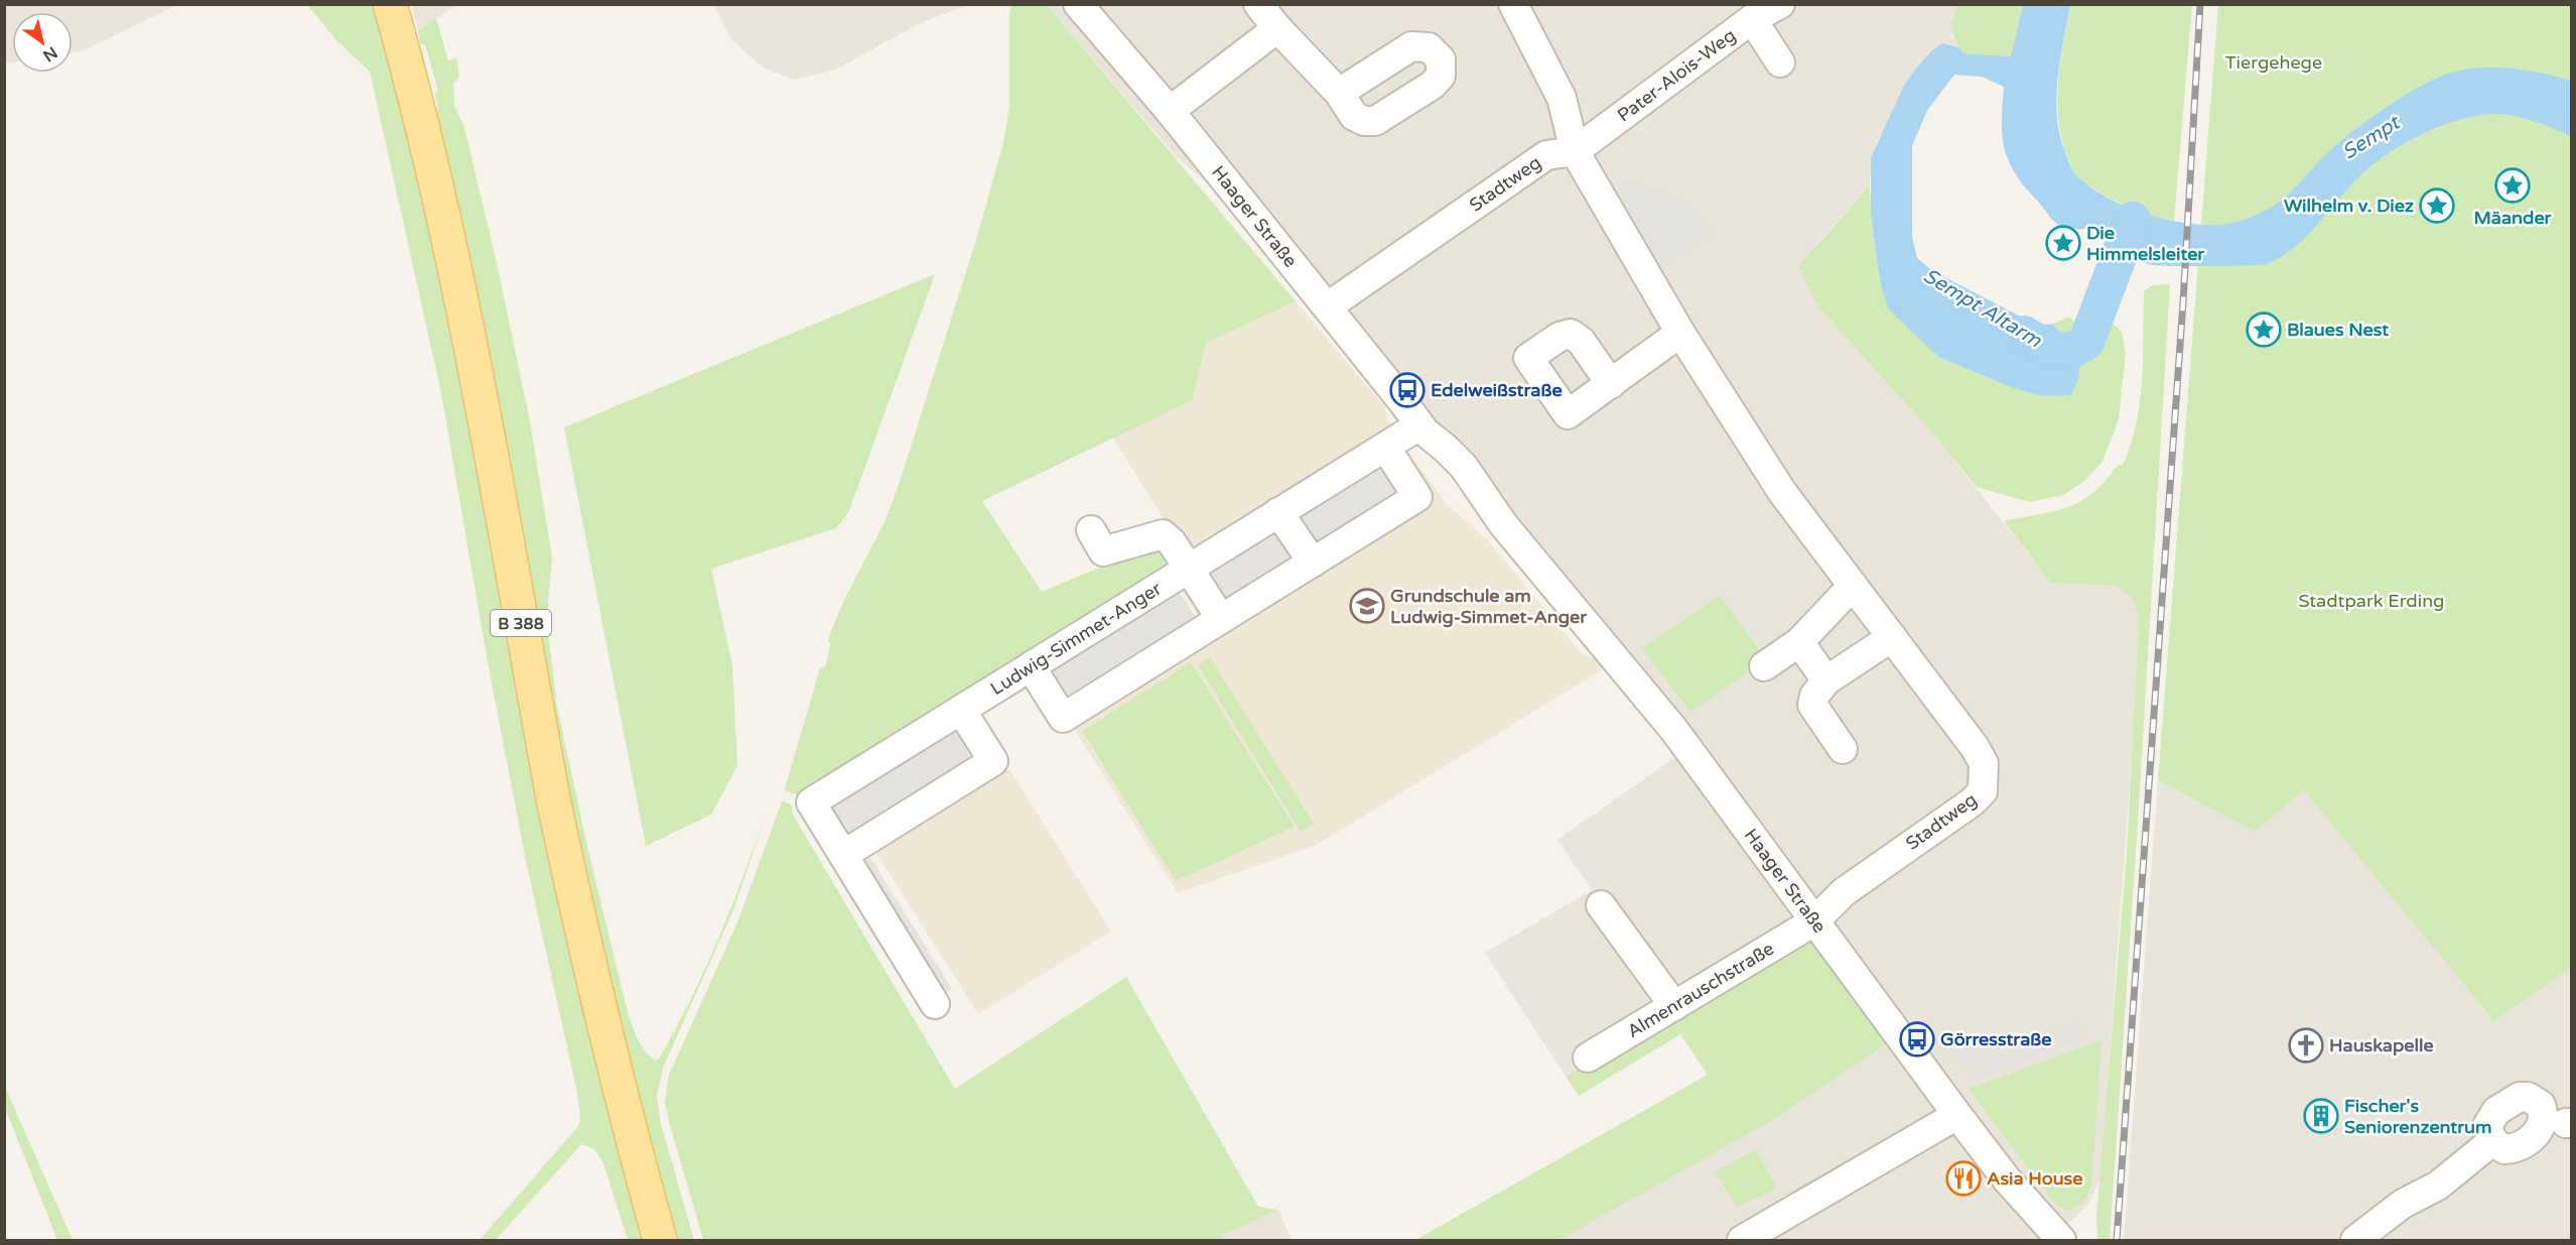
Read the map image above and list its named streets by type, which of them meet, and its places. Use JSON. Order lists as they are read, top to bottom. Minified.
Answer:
{"streets":{"main road":["B 388"],"street":["Pater-Alois-Weg","Stadtweg","Haager Straße","Ludwig-Simmet-Anger","Almenrauschstraße"]},"crossings":[["Pater-Alois-Weg","Stadtweg"],["Stadtweg","Haager Straße"],["Stadtweg","Almenrauschstraße"],["Haager Straße","Ludwig-Simmet-Anger"],["Haager Straße","Almenrauschstraße"]],"water":["Sempt","Sempt Altarm"],"parks":["Tiergehege","Stadtpark Erding"],"places":{"place":["Mäander","Wilhelm v. Diez","Die Himmelsleiter","Blaues Nest"],"bus stop":["Edelweißstraße","Görresstraße"],"school or university":["Grundschule am Ludwig-Simmet-Anger"],"church":["Hauskapelle"],"building":["Fischer's Seniorenzentrum"],"restaurant":["Asia House"]},"north":"bottom right"}
